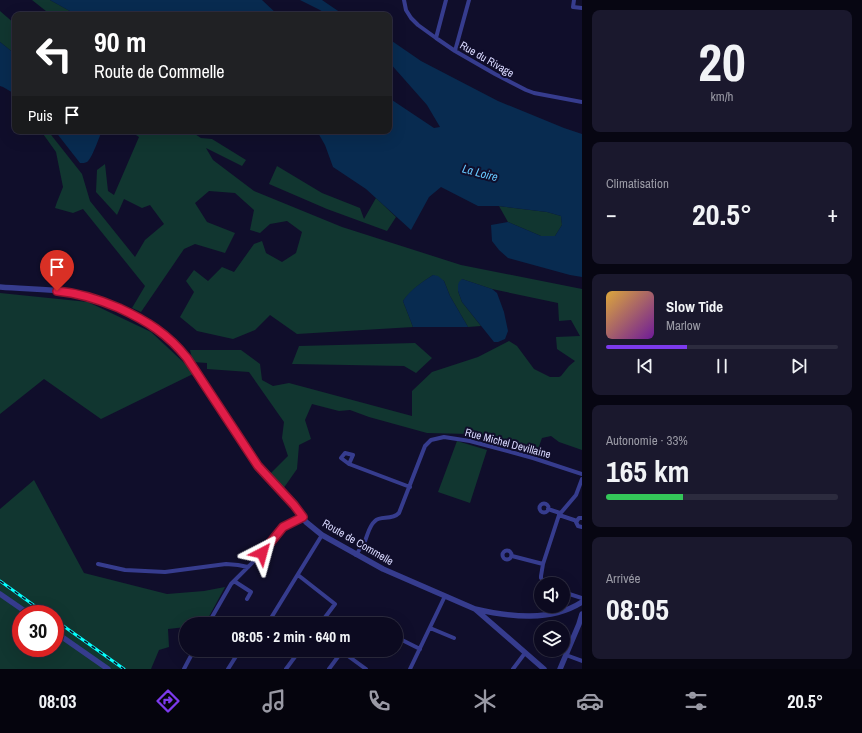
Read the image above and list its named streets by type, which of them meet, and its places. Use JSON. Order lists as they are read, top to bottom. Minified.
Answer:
{"streets":{"street":["Rue du Rivage","Rue Michel Devillaine","Route de Commelle"]},"crossings":[["Rue Michel Devillaine","Route de Commelle"]],"water":["La Loire"],"page":{"tile":[["20","km/h"],"Climatisation",["Autonomie · 33%","165 km"],["Arrivée","08:05"]],"turn":["90 m","Route de Commelle"],"then":"Puis","heat":["−","20.5°","+"],"song":["Slow Tide","Marlow"],"limit":"30","trip":"08:05 · 2 min · 640 m","tabs":["08:03","20.5°"]}}
